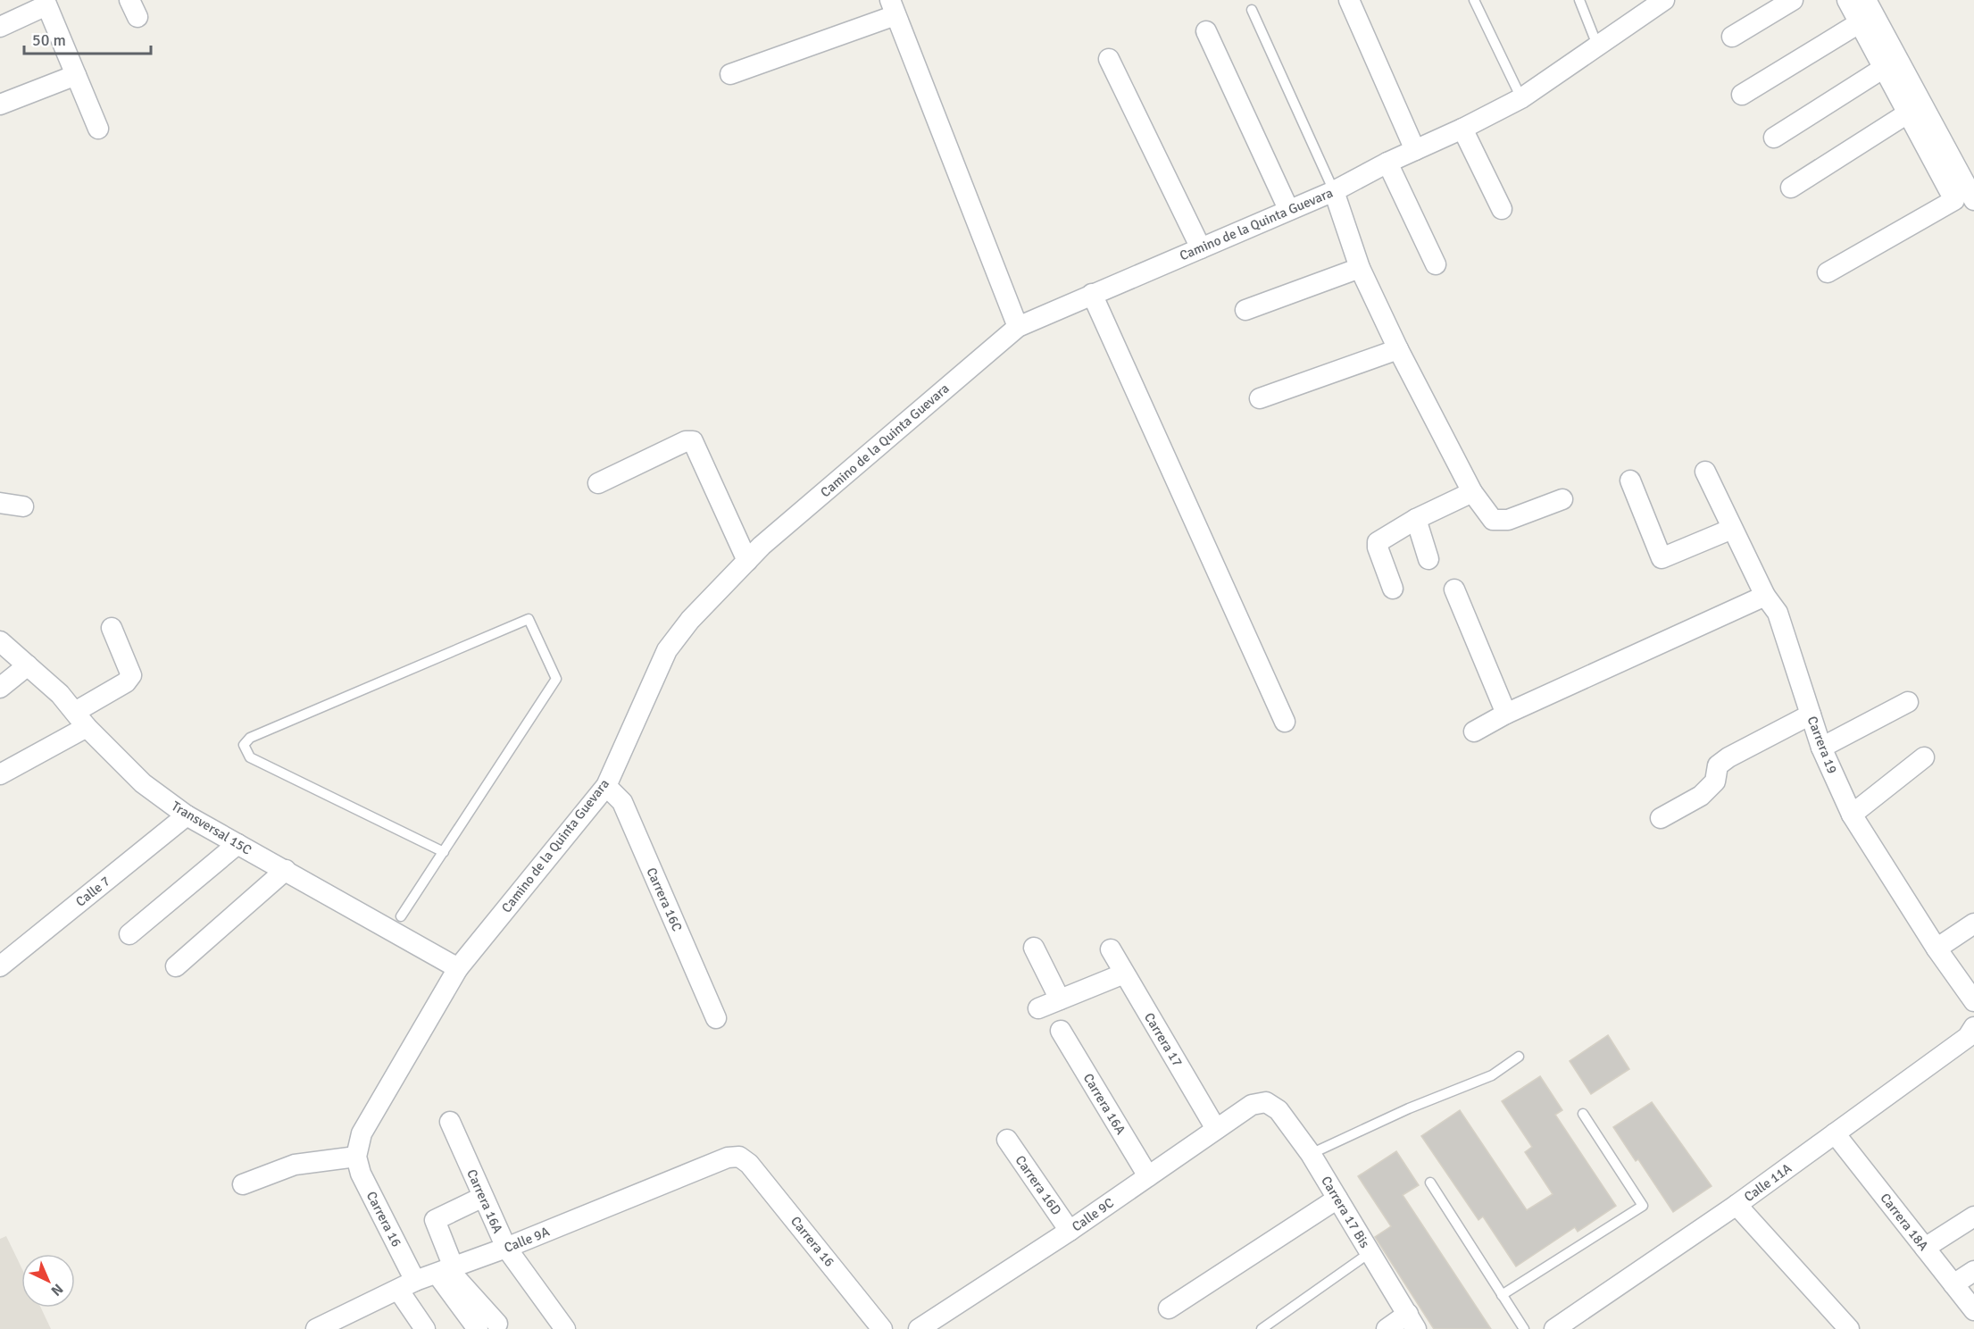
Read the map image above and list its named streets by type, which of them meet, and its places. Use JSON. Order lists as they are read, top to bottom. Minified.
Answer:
{"streets":{"street":["Camino de la Quinta Guevara","Carrera 19","Transversal 15C","Calle 7","Carrera 16C","Carrera 17","Carrera 16A","Calle 11A","Carrera 16D","Carrera 17 Bis","Calle 9C","Carrera 16","Carrera 18A","Calle 9A"]},"crossings":[["Camino de la Quinta Guevara","Transversal 15C"],["Camino de la Quinta Guevara","Carrera 16C"],["Camino de la Quinta Guevara","Carrera 16"],["Transversal 15C","Calle 7"],["Carrera 17","Calle 9C"],["Carrera 16A","Calle 9C"],["Carrera 16A","Calle 9A"],["Calle 11A","Carrera 18A"],["Carrera 16D","Calle 9C"],["Carrera 17 Bis","Calle 9C"],["Carrera 16","Calle 9A"]],"scale_bar":"50 m","north":"bottom right"}
